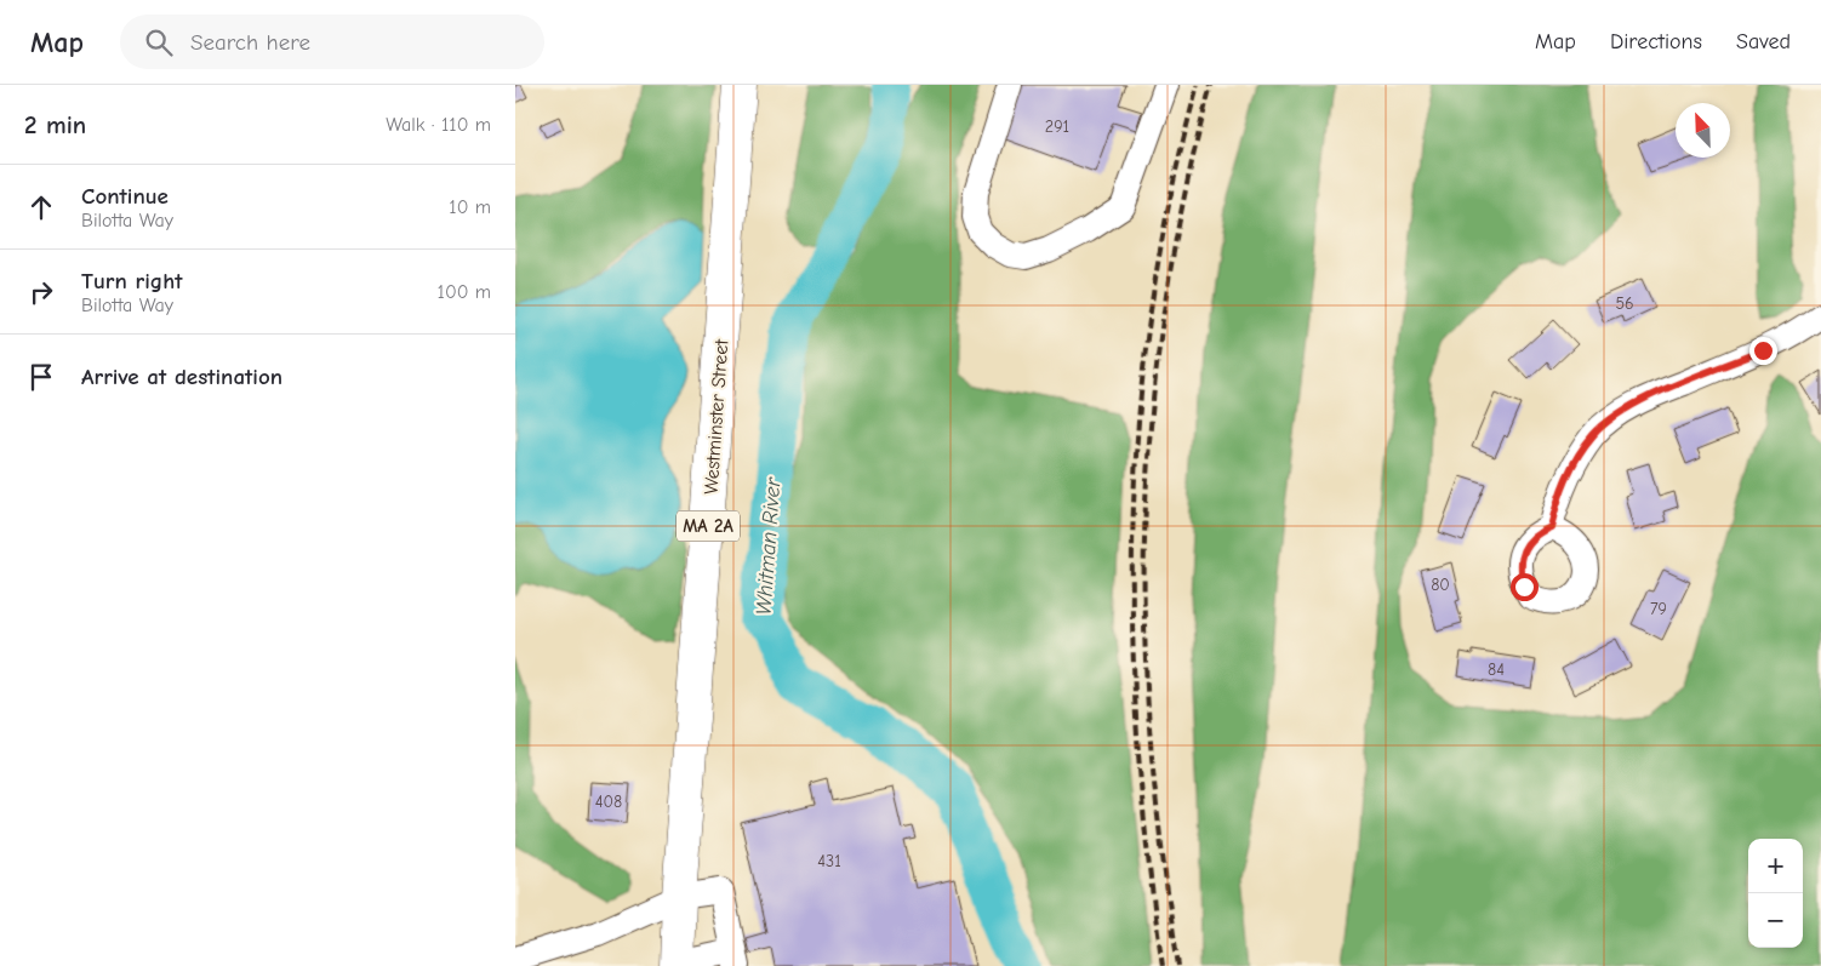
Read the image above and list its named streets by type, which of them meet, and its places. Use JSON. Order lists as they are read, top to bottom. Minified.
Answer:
{"streets":{"highway":["Westminster Street","MA 2A"]},"water":["Whitman River"],"house_numbers":["291","56","80","79","84","408","431"],"north":"top left","page":{"header":"Map","search":"Search here","nav":["Map","Directions","Saved"],"heading":["2 min","Walk · 110 m"],"list":[["Continue","Bilotta Way","10 m"],["Turn right","Bilotta Way","100 m"],"Arrive at destination"],"map_buttons":["+","−"]}}
